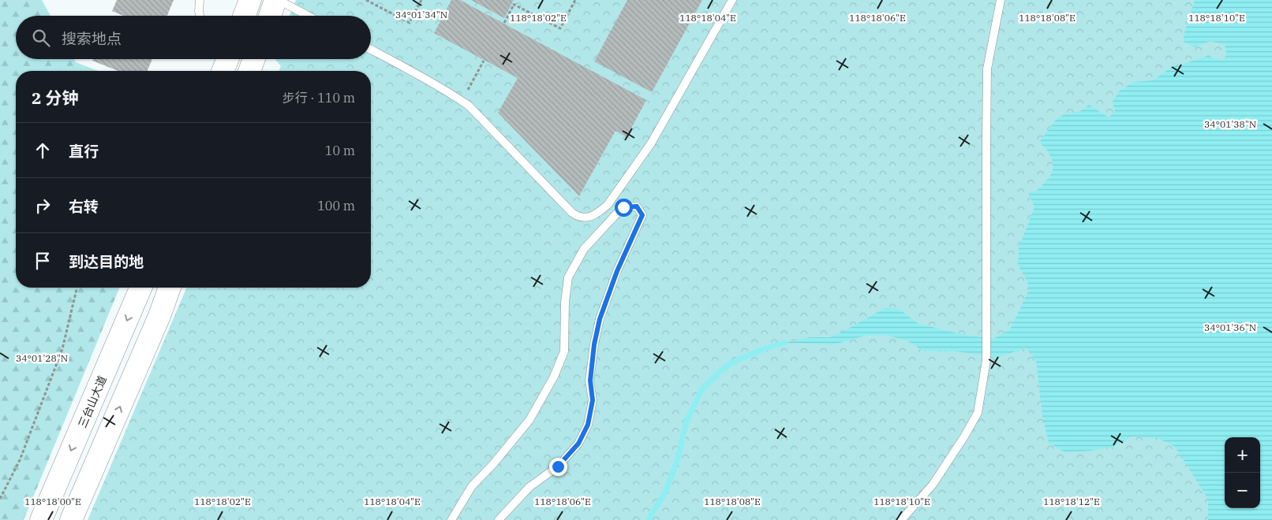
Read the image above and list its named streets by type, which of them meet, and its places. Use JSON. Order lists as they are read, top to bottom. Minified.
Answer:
{"streets":{"main road":["三台山大道"]},"page":{"search":"搜索地点","heading":["2 分钟","步行 · 110 m"],"list":[["直行","10 m"],["右转","100 m"],"到达目的地"],"map_buttons":["+","−"]},"coordinates":["34°01'34\"N","118°18'02\"E","118°18'04\"E","118°18'06\"E","118°18'08\"E","118°18'10\"E","34°01'38\"N","34°01'36\"N","34°01'28\"N","118°18'00\"E","118°18'12\"E"]}
